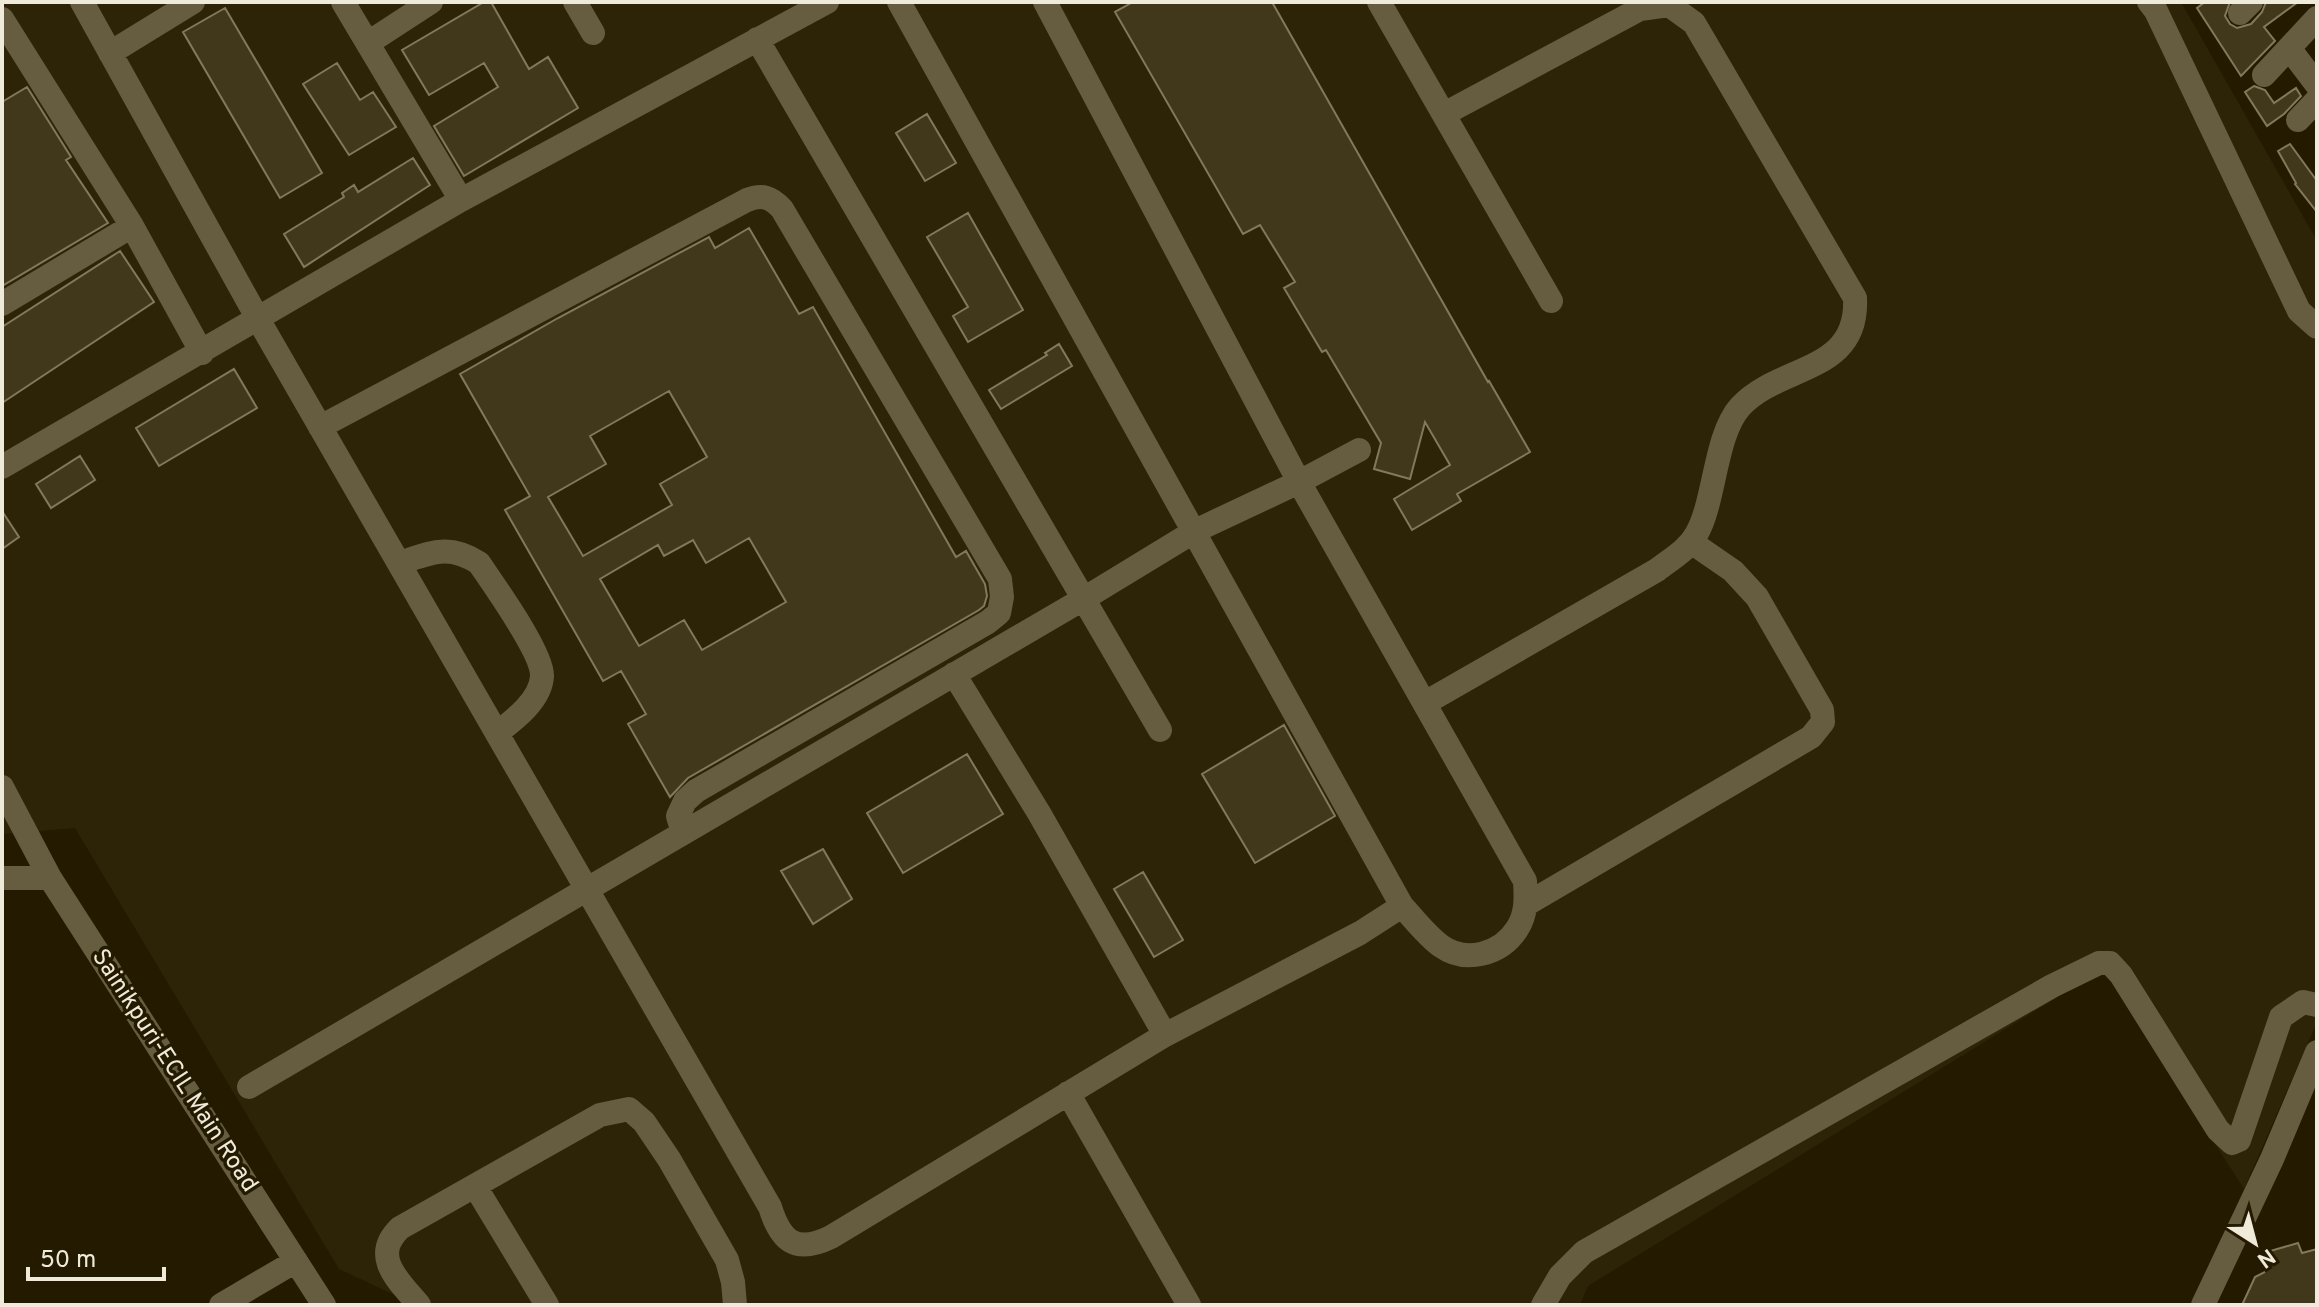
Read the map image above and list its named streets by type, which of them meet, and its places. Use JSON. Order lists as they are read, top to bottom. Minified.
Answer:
{"streets":{"street":["Sainikpuri-ECIL Main Road"]},"scale_bar":"50 m","north":"bottom right"}
